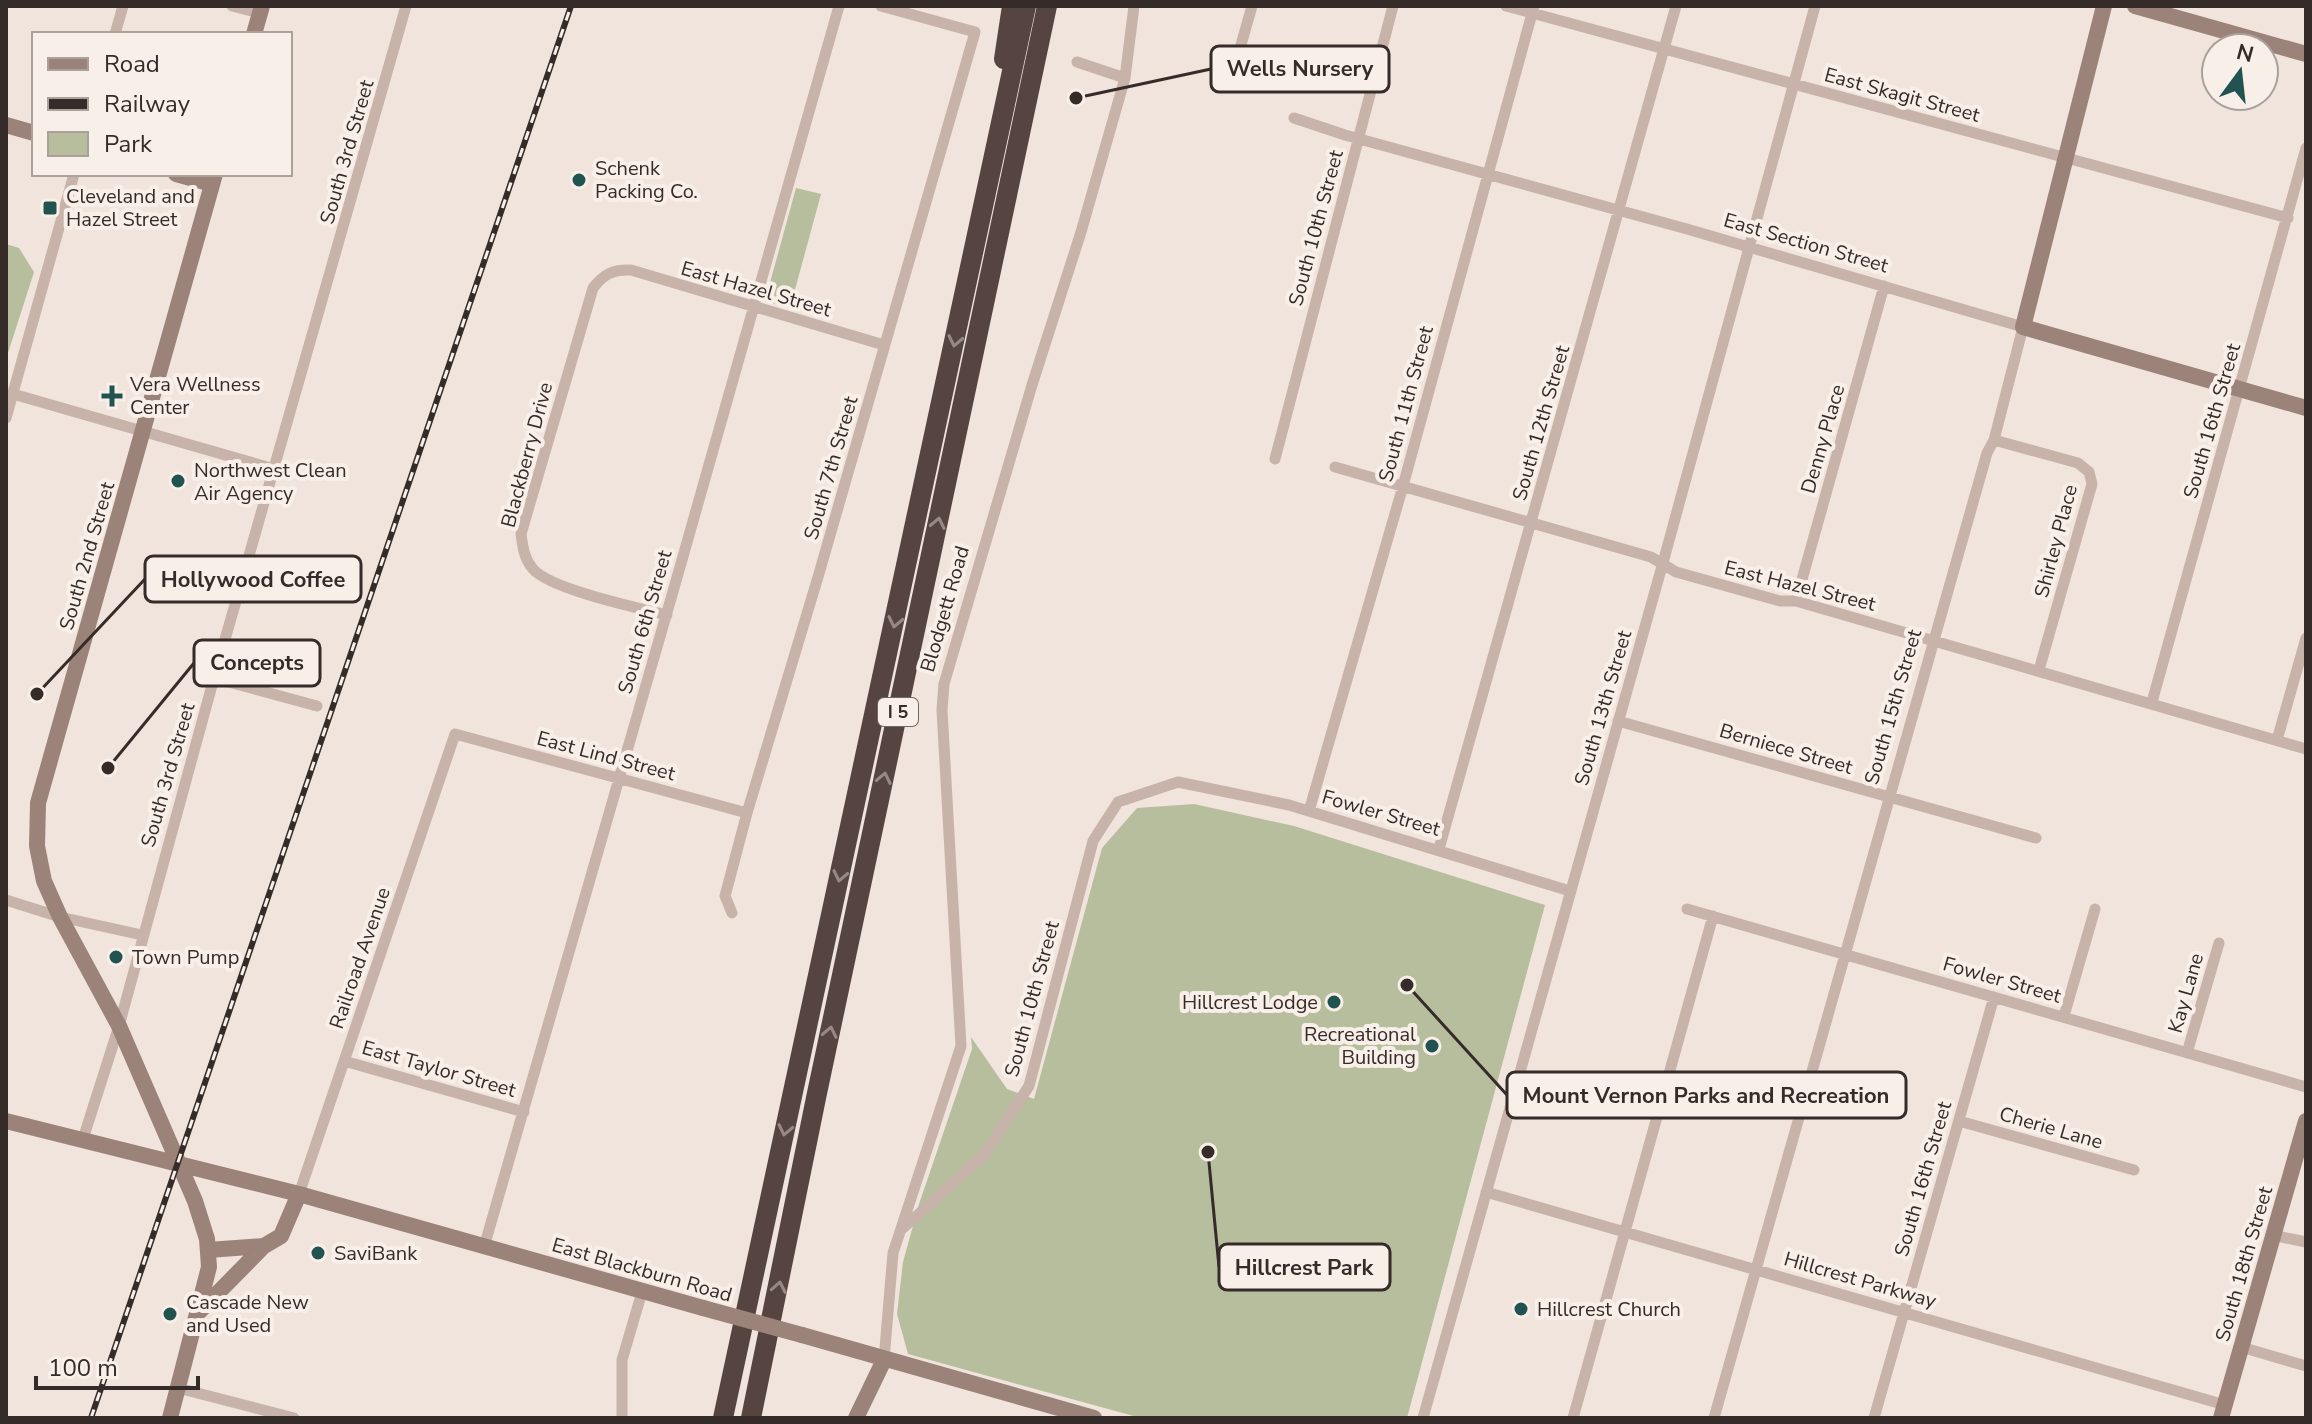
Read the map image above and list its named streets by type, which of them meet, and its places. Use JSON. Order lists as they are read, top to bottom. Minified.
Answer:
{"streets":{"highway":["I 5"],"street":["East Skagit Street","South 3rd Street","South 10th Street","East Section Street","East Hazel Street","South 11th Street","South 16th Street","South 12th Street","Denny Place","Blackberry Drive","South 7th Street","Shirley Place","South 2nd Street","Blodgett Road","South 6th Street","South 15th Street","South 13th Street","Berniece Street","East Lind Street","Fowler Street","Railroad Avenue","Kay Lane","East Taylor Street","Cherie Lane","South 18th Street","East Blackburn Road","Hillcrest Parkway"]},"crossings":[["East Skagit Street","South 11th Street"],["East Skagit Street","South 16th Street"],["East Skagit Street","South 12th Street"],["East Skagit Street","South 15th Street"],["East Skagit Street","South 13th Street"],["South 3rd Street","South 2nd Street"],["South 3rd Street","East Blackburn Road"],["South 10th Street","East Section Street"],["South 10th Street","Blodgett Road"],["South 10th Street","Fowler Street"],["East Section Street","South 11th Street"],["East Section Street","South 16th Street"],["East Section Street","South 12th Street"],["East Section Street","Denny Place"],["East Section Street","South 15th Street"],["East Section Street","South 13th Street"],["East Hazel Street","South 11th Street"],["East Hazel Street","South 16th Street"],["East Hazel Street","South 12th Street"],["East Hazel Street","Denny Place"],["East Hazel Street","Blackberry Drive"],["East Hazel Street","South 7th Street"],["East Hazel Street","Shirley Place"],["East Hazel Street","South 6th Street"],["East Hazel Street","South 15th Street"],["East Hazel Street","South 13th Street"],["South 11th Street","Fowler Street"],["South 16th Street","Fowler Street"],["South 16th Street","Cherie Lane"],["South 16th Street","Hillcrest Parkway"],["South 12th Street","Fowler Street"],["Blackberry Drive","South 6th Street"],["South 7th Street","East Lind Street"],["Shirley Place","South 15th Street"],["South 2nd Street","East Blackburn Road"],["Blodgett Road","East Blackburn Road"],["South 6th Street","East Lind Street"],["South 6th Street","East Taylor Street"],["South 6th Street","East Blackburn Road"],["South 15th Street","Berniece Street"],["South 15th Street","Fowler Street"],["South 15th Street","Hillcrest Parkway"],["South 13th Street","Berniece Street"],["South 13th Street","Fowler Street"],["South 13th Street","Hillcrest Parkway"],["East Lind Street","Railroad Avenue"],["Fowler Street","Kay Lane"],["Railroad Avenue","East Taylor Street"],["Railroad Avenue","East Blackburn Road"],["South 18th Street","Hillcrest Parkway"]],"places":{"other":["Wells Nursery","Schenk Packing Co.","Northwest Clean Air Agency","Hollywood Coffee","Concepts","Town Pump","Mount Vernon Parks and Recreation","Hillcrest Lodge","Recreational Building","Hillcrest Park","SaviBank","Hillcrest Church","Cascade New and Used"],"transit":["Cleveland and Hazel Street"],"health":["Vera Wellness Center"]},"legend":["Road","Railway","Park"],"scale_bar":"100 m","north":"top"}
